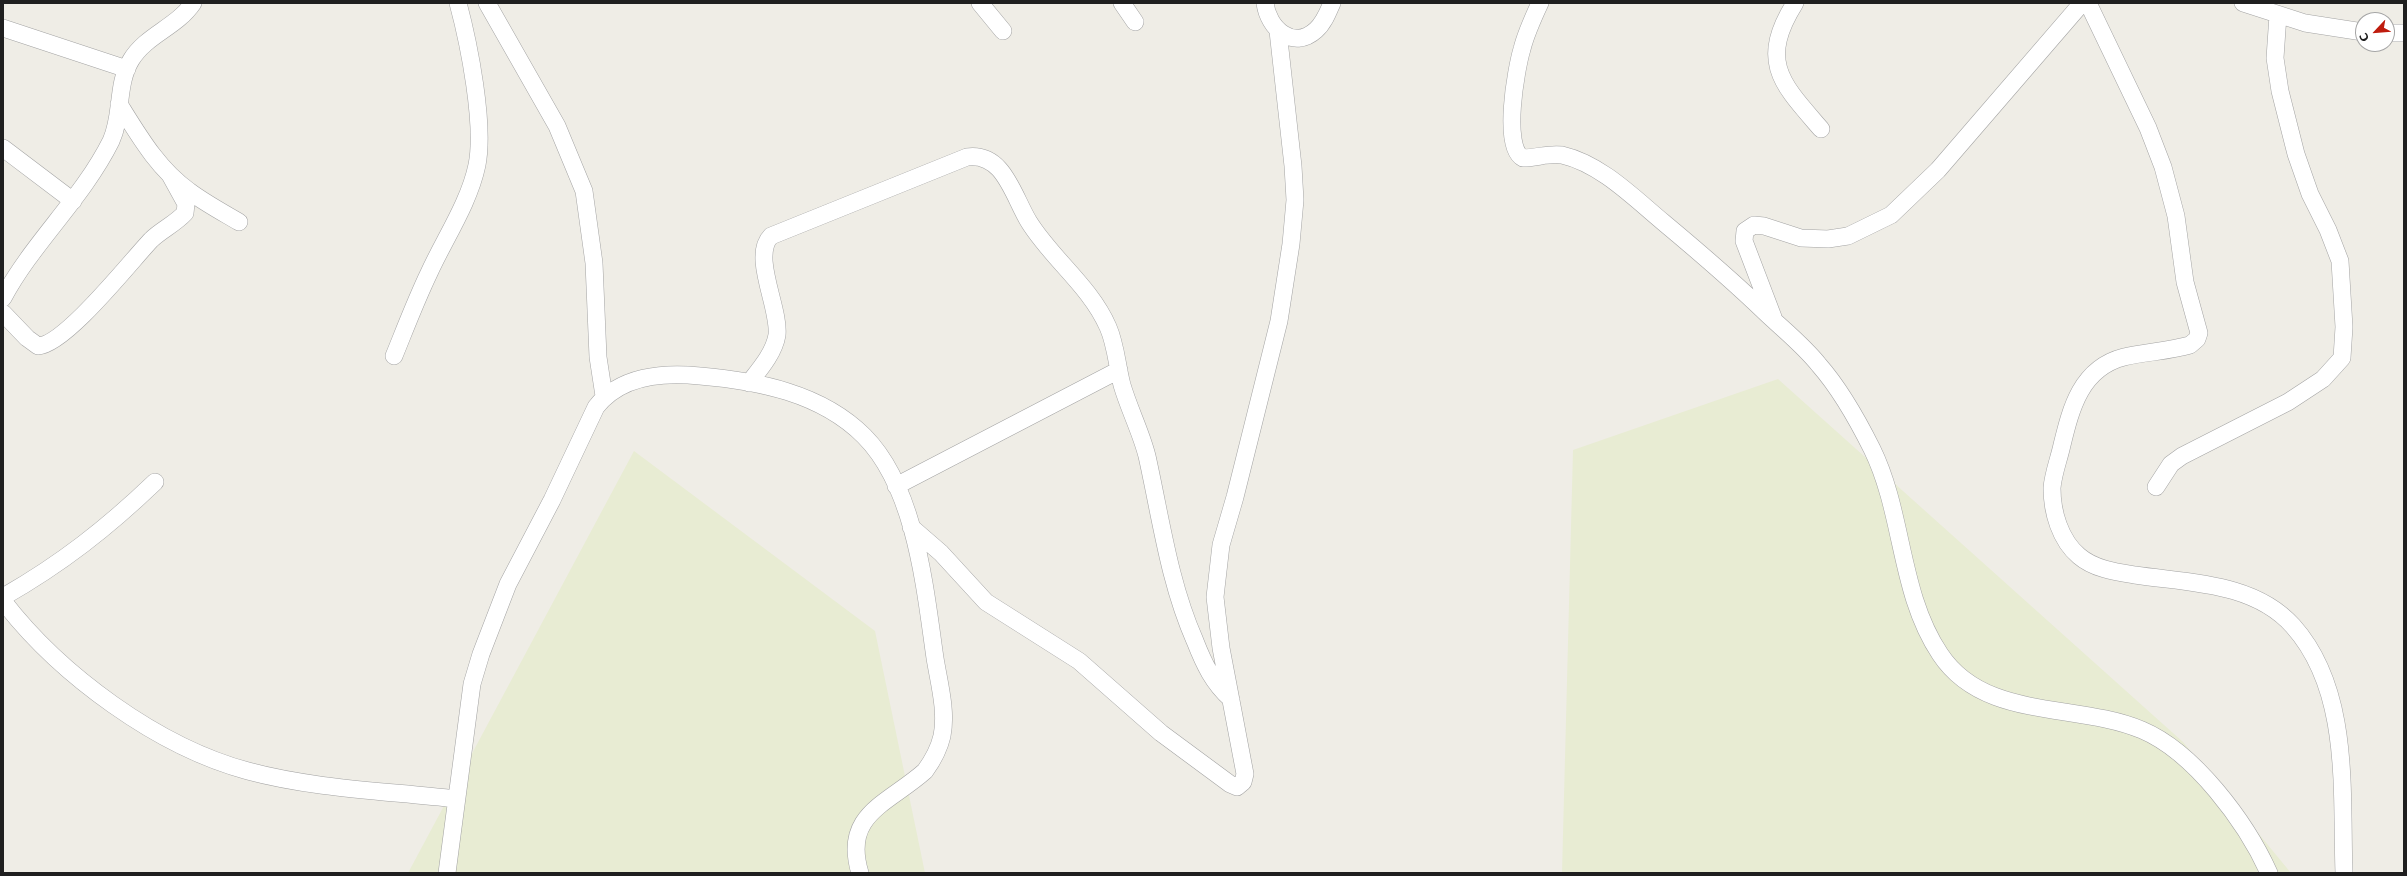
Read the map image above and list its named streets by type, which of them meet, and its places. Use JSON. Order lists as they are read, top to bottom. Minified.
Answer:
{"north":"bottom left"}
